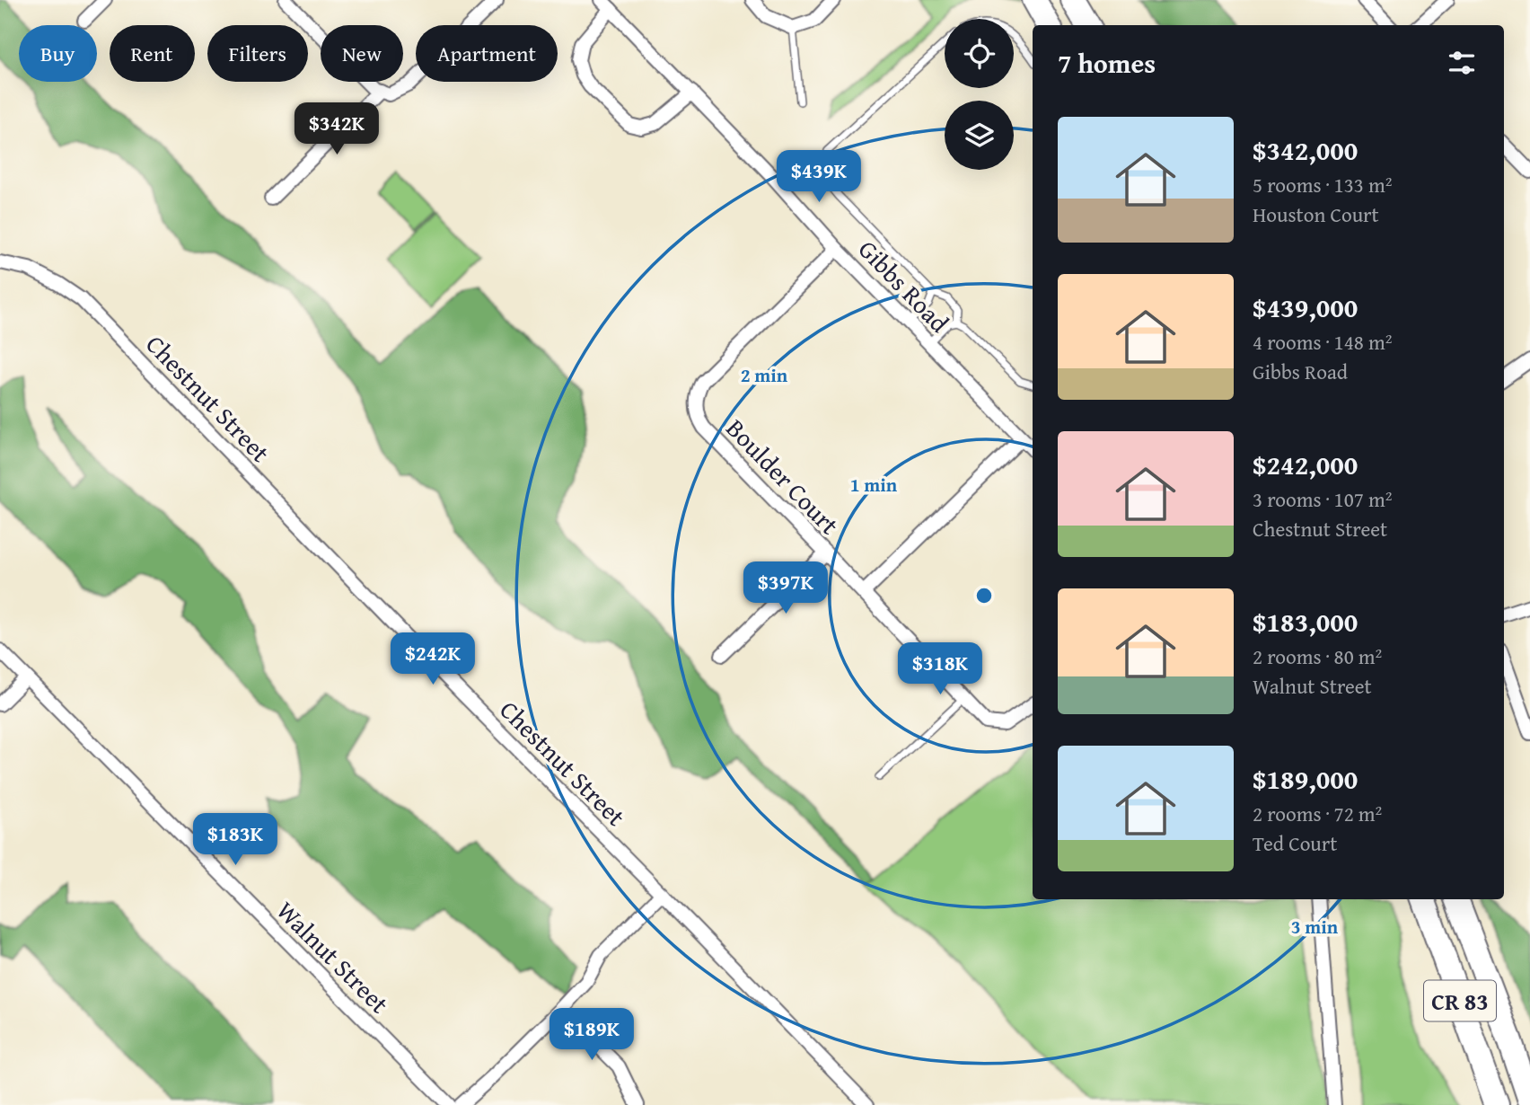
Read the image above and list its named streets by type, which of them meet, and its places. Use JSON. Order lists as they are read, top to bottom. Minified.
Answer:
{"streets":{"highway":["CR 83"],"street":["Gibbs Road","Chestnut Street","Boulder Court","Walnut Street"]},"crossings":[["Gibbs Road","Boulder Court"]],"page":{"chip":["Buy","Rent","Filters","New","Apartment"],"heading":"7 homes","list":[{"name":"$342,000","note":"5 rooms · 133 m² · Houston Court"},{"name":"$439,000","note":"4 rooms · 148 m² · Gibbs Road"},{"name":"$242,000","note":"3 rooms · 107 m² · Chestnut Street"},{"name":"$183,000","note":"2 rooms · 80 m² · Walnut Street"},{"name":"$189,000","note":"2 rooms · 72 m² · Ted Court"}],"price":["$342K","$439K","$397K","$242K","$318K","$183K","$189K"]},"rings":["2 min","1 min","3 min"]}
